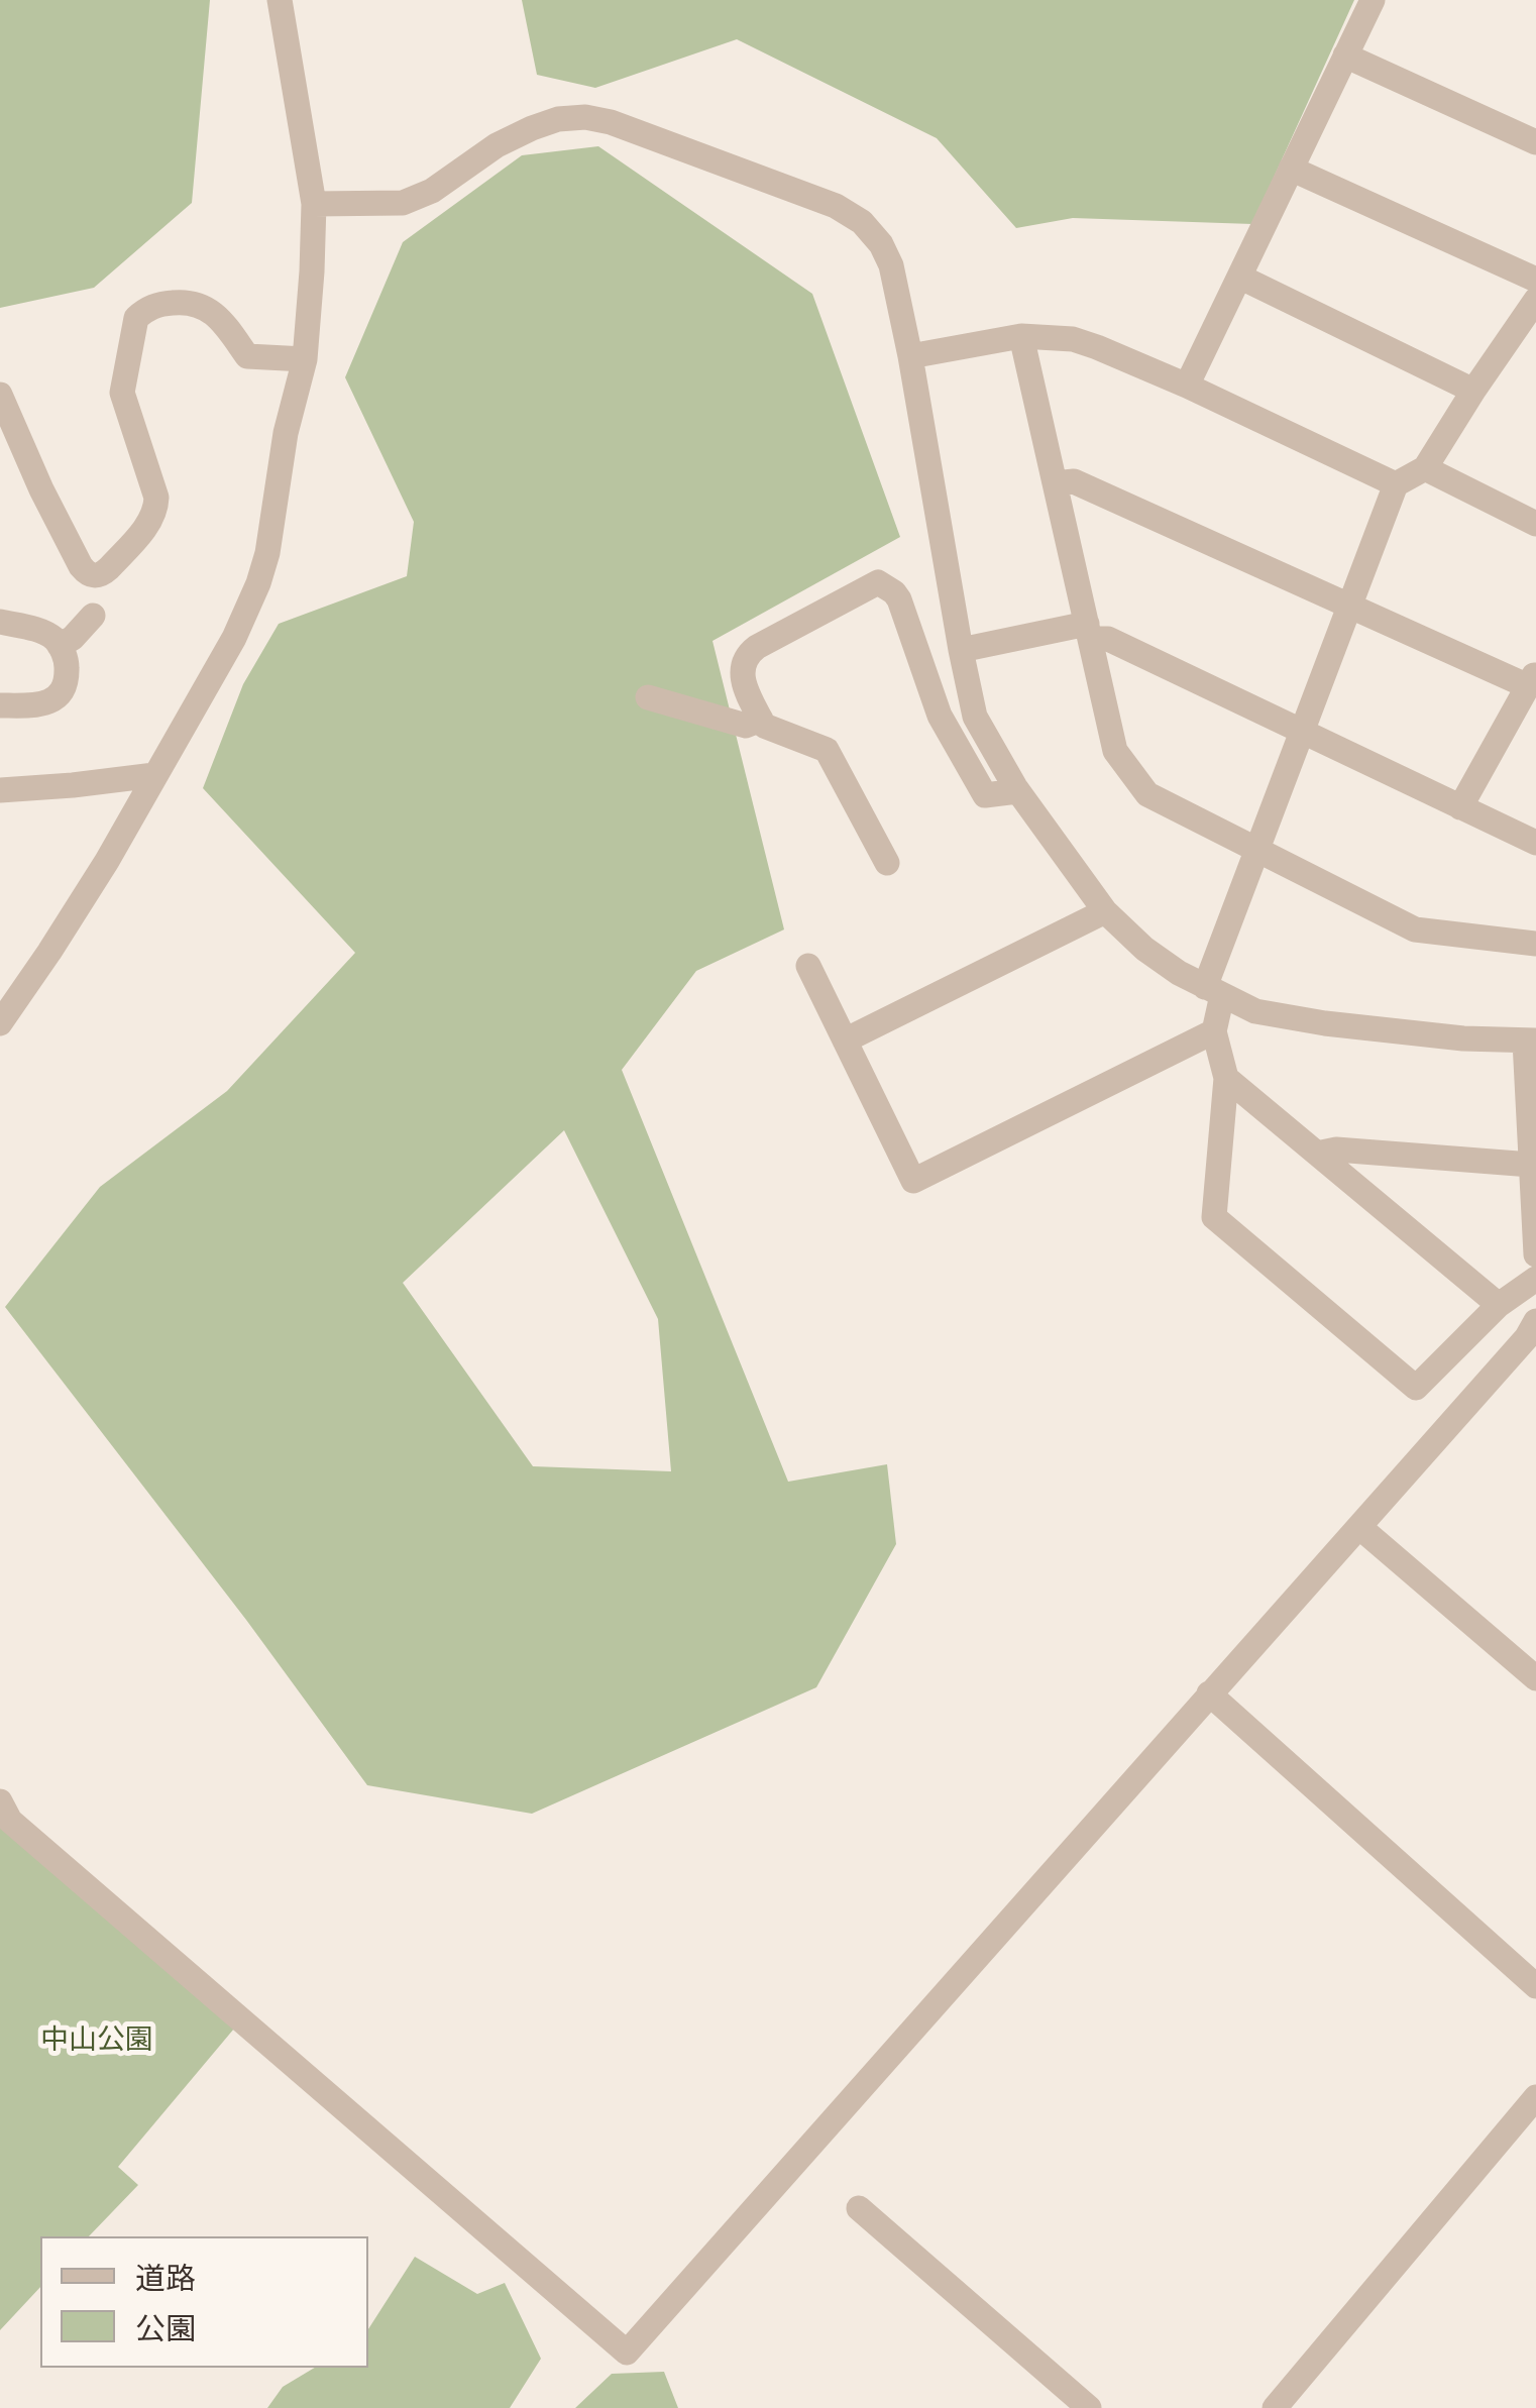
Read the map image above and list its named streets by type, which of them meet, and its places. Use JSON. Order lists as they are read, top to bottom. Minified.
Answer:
{"parks":["中山公園"],"legend":["道路","公園"]}
